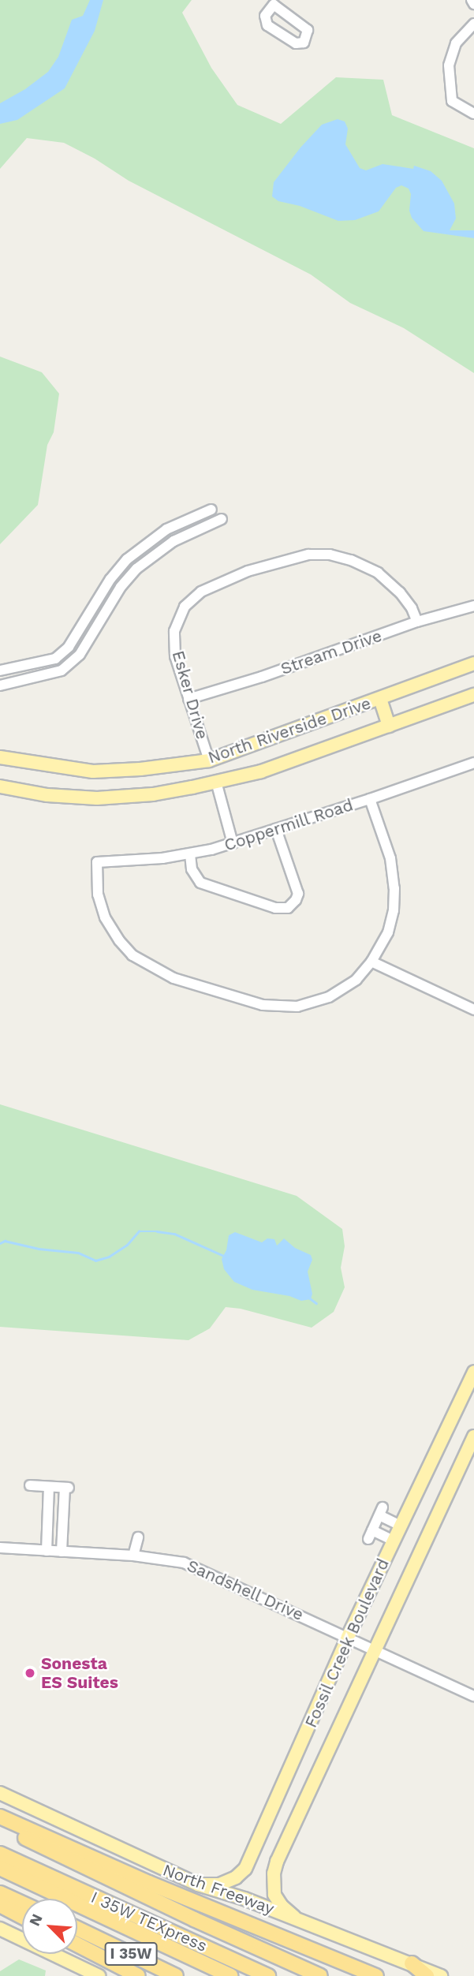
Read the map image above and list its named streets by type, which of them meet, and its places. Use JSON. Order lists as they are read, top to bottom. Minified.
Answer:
{"streets":{"highway":["North Freeway","I 35W TEXpress","I 35W"],"main road":["North Riverside Drive","Fossil Creek Boulevard"],"street":["Stream Drive","Esker Drive","Coppermill Road","Sandshell Drive"]},"crossings":[["Stream Drive","Esker Drive"],["Esker Drive","North Riverside Drive"],["Sandshell Drive","Fossil Creek Boulevard"],["Fossil Creek Boulevard","North Freeway"]],"places":["Sonesta ES Suites"],"north":"top left"}
